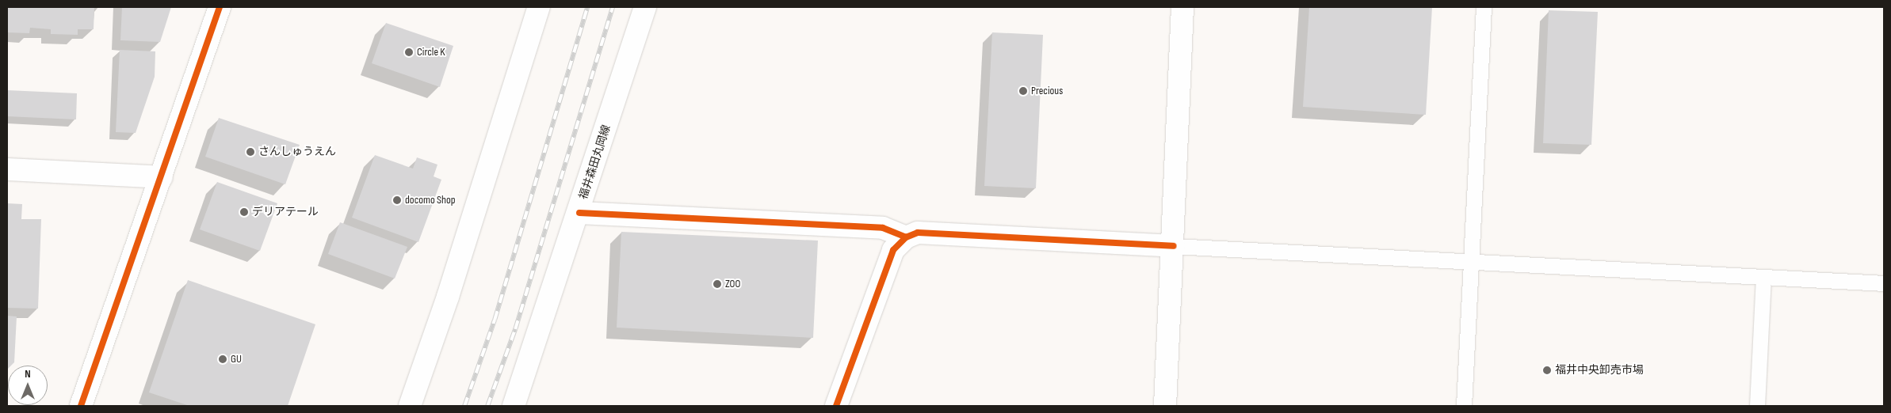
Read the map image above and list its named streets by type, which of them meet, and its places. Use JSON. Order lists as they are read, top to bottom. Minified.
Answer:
{"streets":{"street":["福井森田丸岡線"]},"places":["Circle K","Precious","さんしゅうえん","docomo Shop","デリアテール","ZOO","GU","福井中央卸売市場"],"north":"top"}
